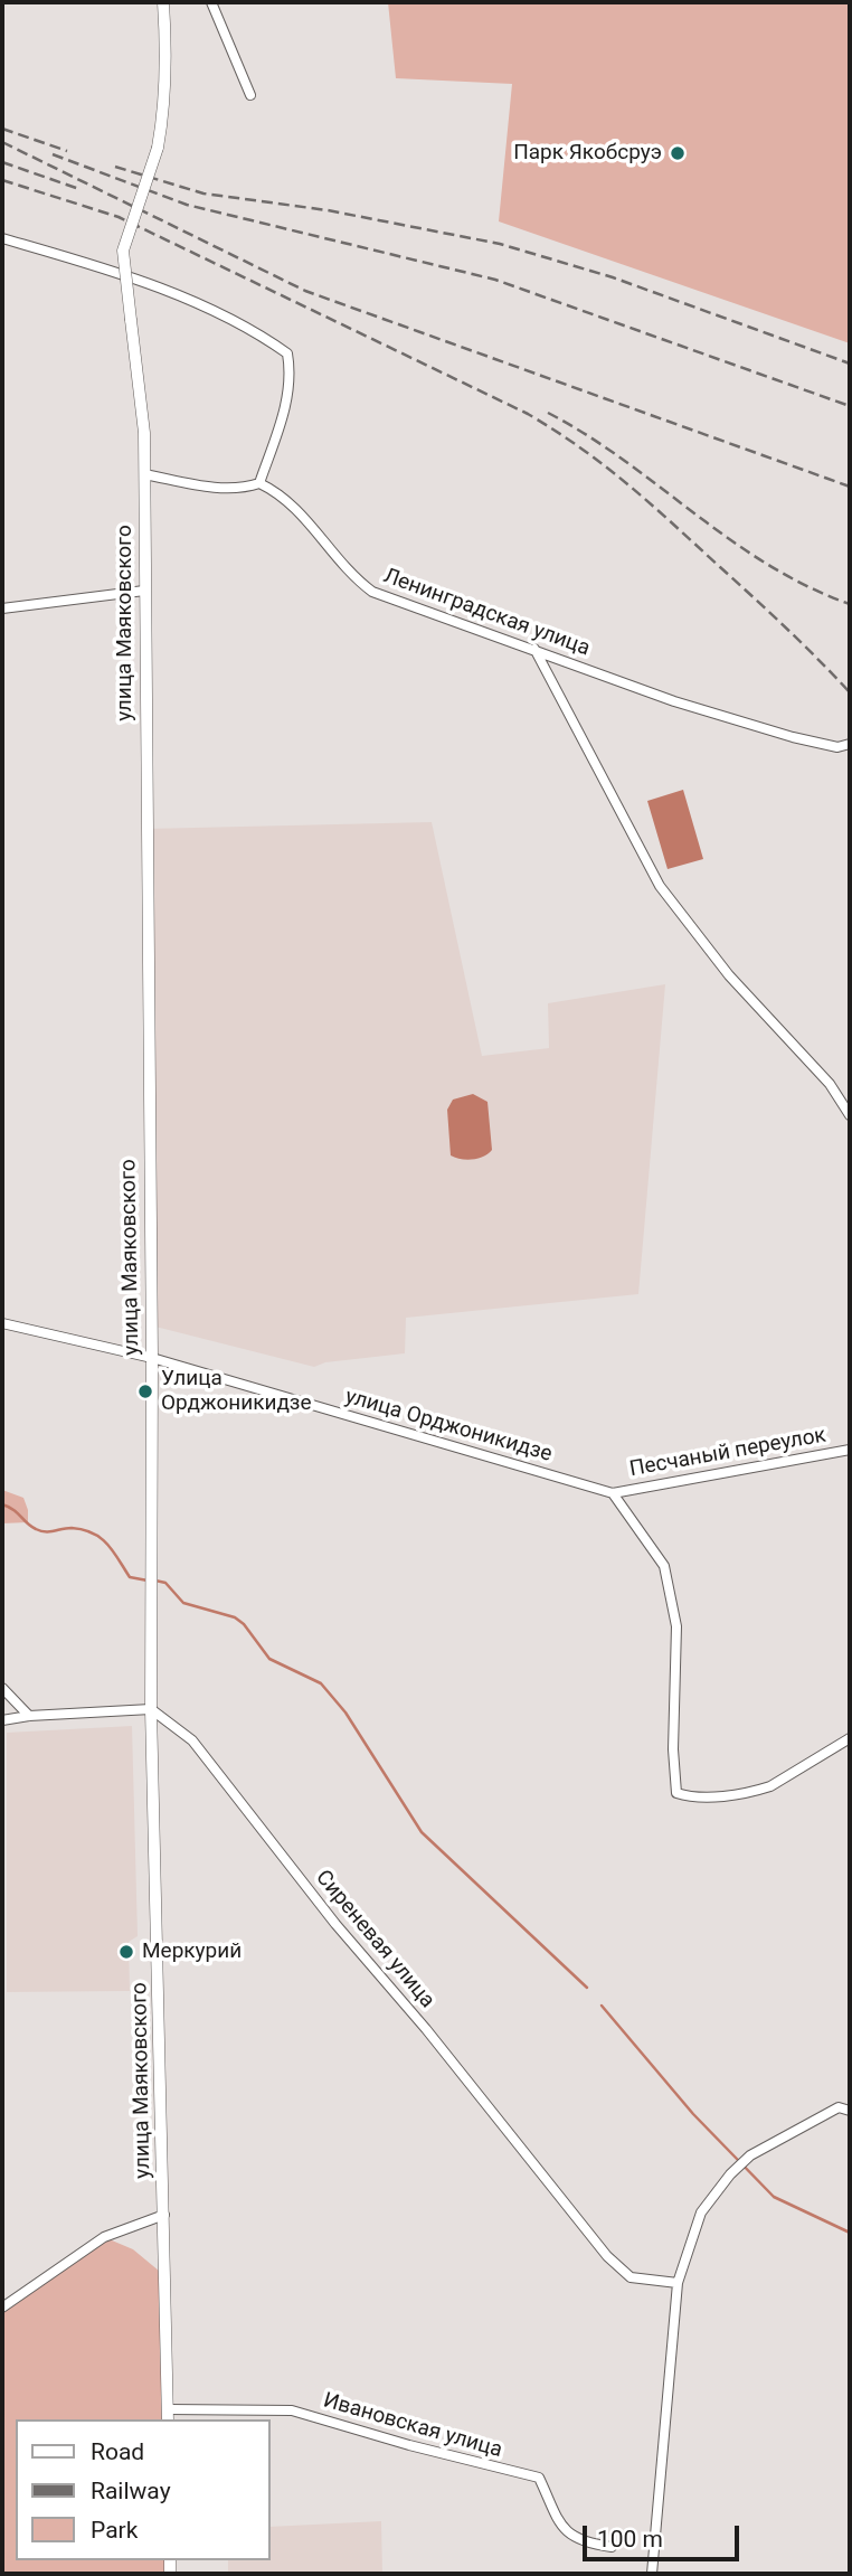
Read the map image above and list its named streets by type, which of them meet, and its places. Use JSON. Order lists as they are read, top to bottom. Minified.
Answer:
{"streets":{"street":["Ленинградская улица","улица Маяковского","улица Орджоникидзе","Песчаный переулок","Сиреневая улица","Ивановская улица"]},"crossings":[["улица Маяковского","улица Орджоникидзе"],["улица Маяковского","Сиреневая улица"],["улица Маяковского","Ивановская улица"],["улица Орджоникидзе","Песчаный переулок"]],"places":["Парк Якобсруэ","Улица Орджоникидзе","Меркурий"],"legend":["Road","Railway","Park"],"scale_bar":"100 m"}
